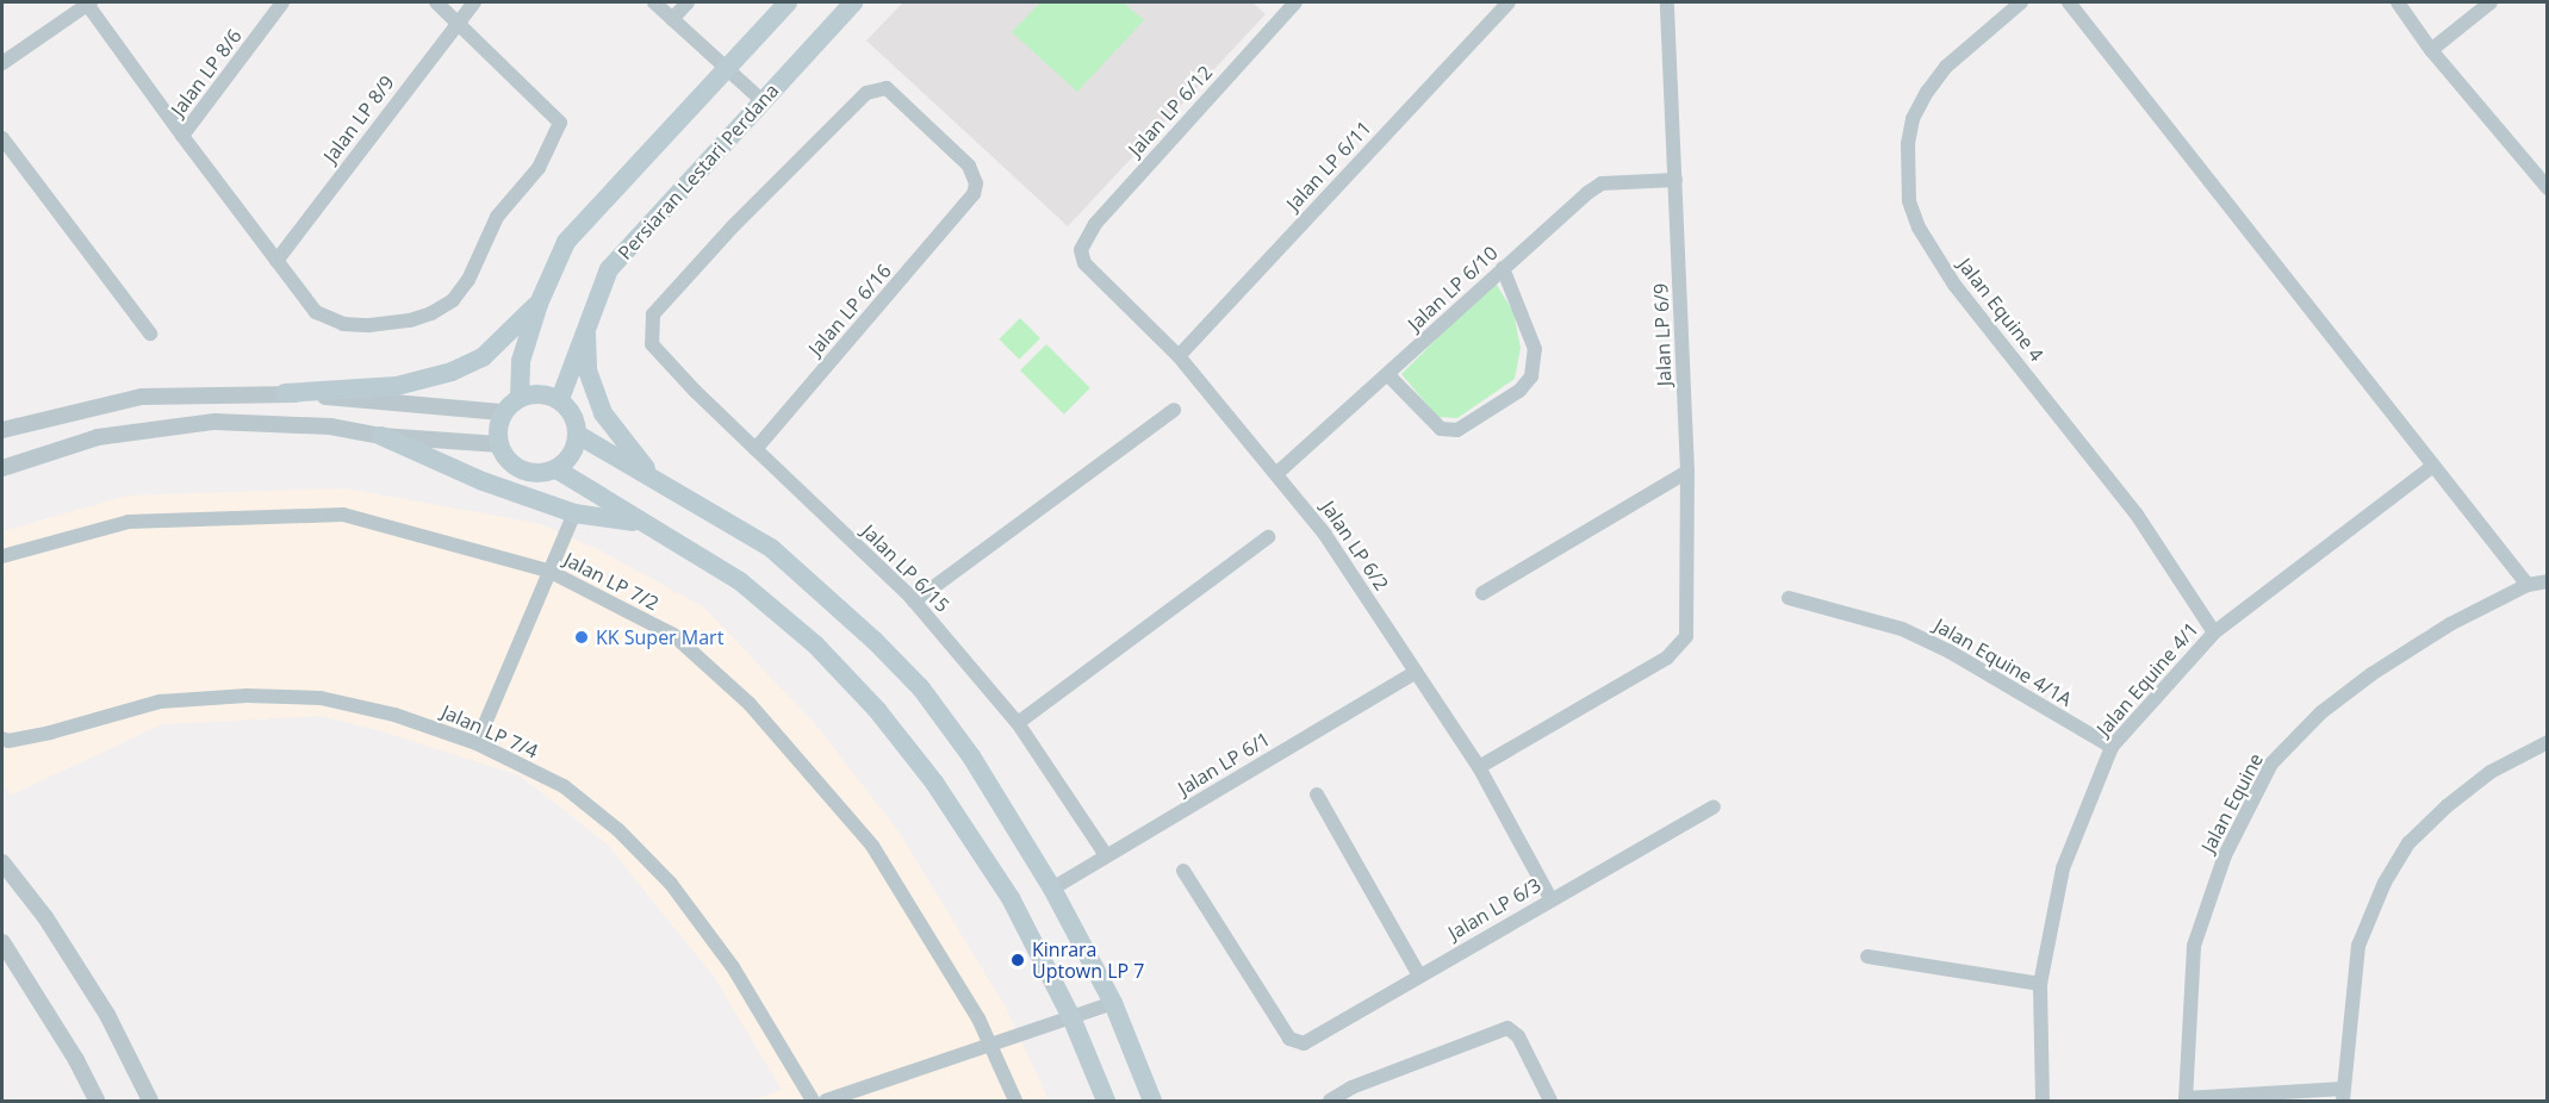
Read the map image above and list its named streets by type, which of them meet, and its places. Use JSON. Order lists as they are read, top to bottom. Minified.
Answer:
{"streets":{"main road":["Persiaran Lestari Perdana"],"street":["Jalan LP 8/6","Jalan LP 6/12","Jalan LP 8/9","Jalan LP 6/11","Jalan LP 6/10","Jalan LP 6/16","Jalan Equine 4","Jalan LP 6/9","Jalan LP 6/2","Jalan LP 6/15","Jalan LP 7/2","Jalan Equine 4/1A","Jalan Equine 4/1","Jalan LP 7/4","Jalan LP 6/1","Jalan Equine","Jalan LP 6/3"]},"crossings":[["Jalan LP 6/12","Jalan LP 6/2"],["Jalan LP 6/11","Jalan LP 6/2"],["Jalan LP 6/10","Jalan LP 6/9"],["Jalan LP 6/10","Jalan LP 6/2"],["Jalan LP 6/16","Jalan LP 6/15"],["Jalan Equine 4","Jalan Equine 4/1"],["Jalan LP 6/9","Jalan LP 6/2"],["Jalan LP 6/2","Jalan LP 6/1"],["Jalan LP 6/2","Jalan LP 6/3"],["Jalan LP 6/15","Jalan LP 6/1"],["Jalan Equine 4/1A","Jalan Equine 4/1"]],"places":["KK Super Mart","Kinrara Uptown LP 7"]}
